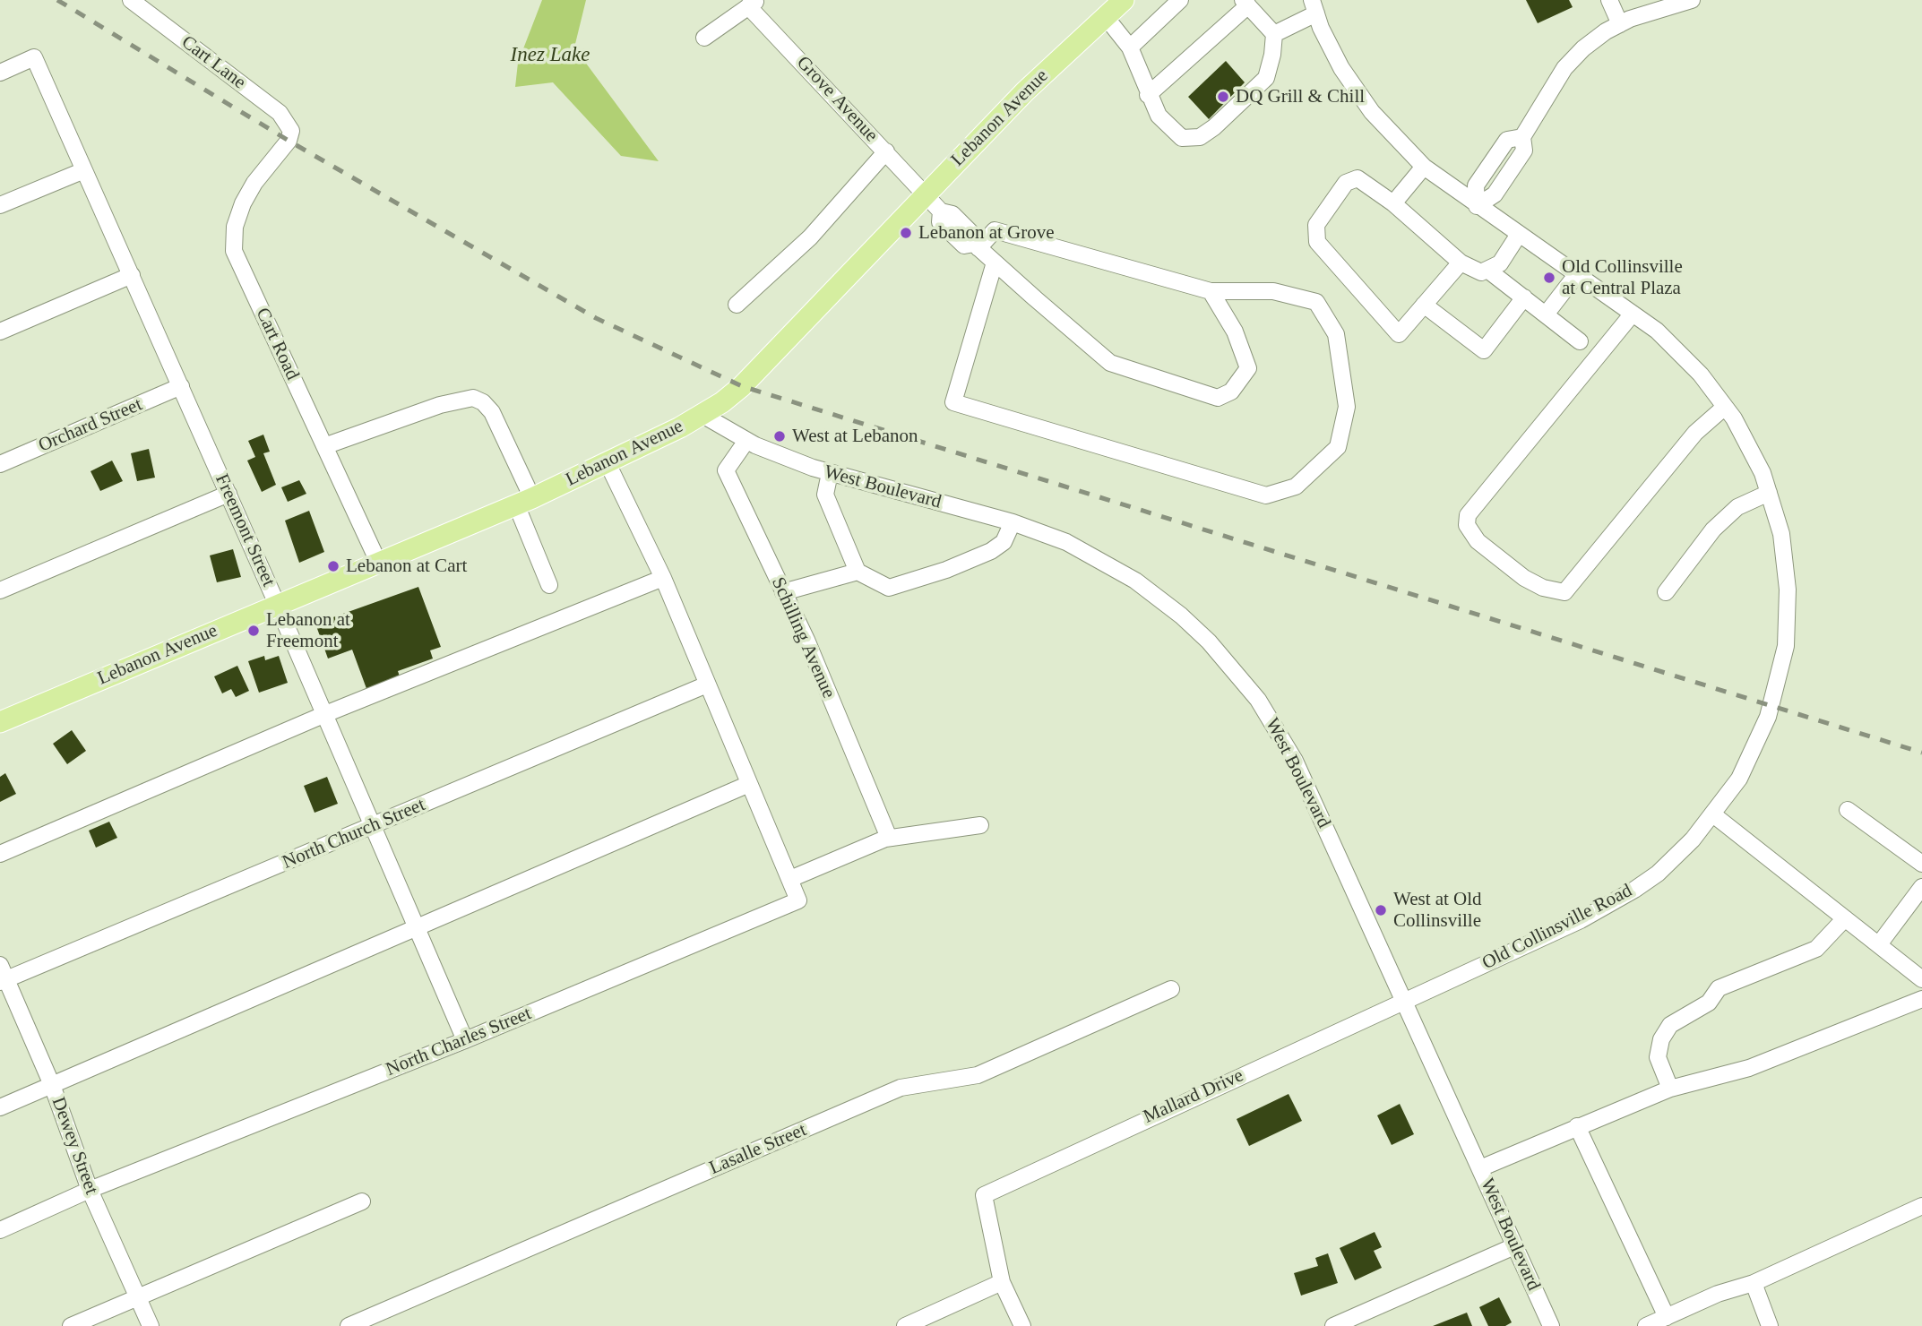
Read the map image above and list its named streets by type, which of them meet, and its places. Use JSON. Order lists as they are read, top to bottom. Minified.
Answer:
{"streets":{"main road":["Lebanon Avenue"],"street":["Cart Lane","Grove Avenue","Cart Road","Orchard Street","West Boulevard","Freemont Street","Schilling Avenue","North Church Street","Old Collinsville Road","North Charles Street","Mallard Drive","Dewey Street","Lasalle Street"]},"crossings":[["Cart Lane","Cart Road"],["Grove Avenue","Lebanon Avenue"],["Lebanon Avenue","Cart Road"],["Lebanon Avenue","West Boulevard"],["Lebanon Avenue","Freemont Street"],["Orchard Street","Freemont Street"],["West Boulevard","Schilling Avenue"],["West Boulevard","Old Collinsville Road"],["West Boulevard","Mallard Drive"],["Freemont Street","North Church Street"],["Freemont Street","North Charles Street"],["North Church Street","Dewey Street"],["Old Collinsville Road","Mallard Drive"],["North Charles Street","Dewey Street"]],"water":["Inez Lake"],"places":["DQ Grill & Chill","Lebanon at Grove","Old Collinsville at Central Plaza","West at Lebanon","Lebanon at Cart","Lebanon at Freemont","West at Old Collinsville"]}
